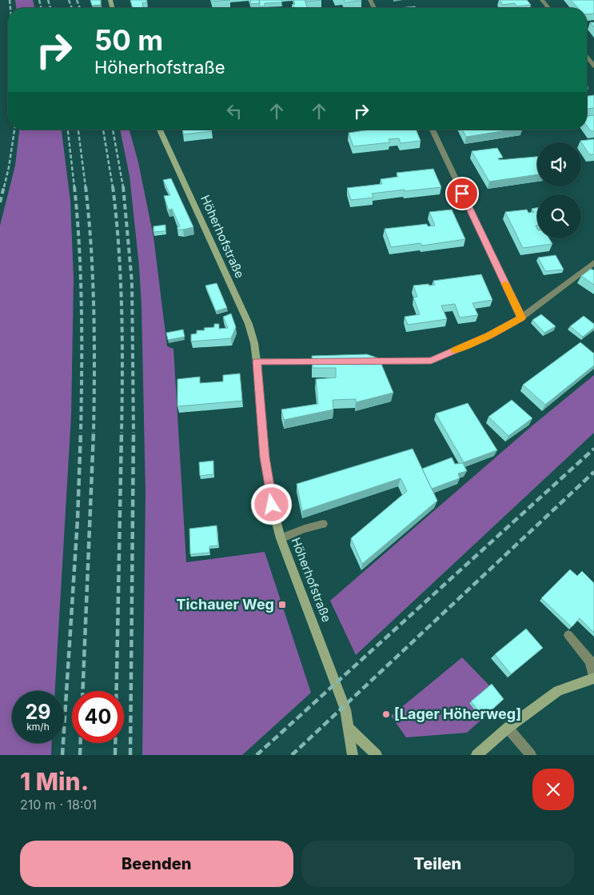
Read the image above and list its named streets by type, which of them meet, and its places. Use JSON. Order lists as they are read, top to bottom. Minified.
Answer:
{"streets":{"street":["Höherhofstraße"]},"places":{"transit":["Tichauer Weg"],"other":["[Lager Höherweg]"]},"page":{"turn":["50 m","Höherhofstraße"],"speed":"29 km/h","limit":"40","heading":["1 Min.","210 m · 18:01"],"buttons":["Beenden","Teilen"]}}
